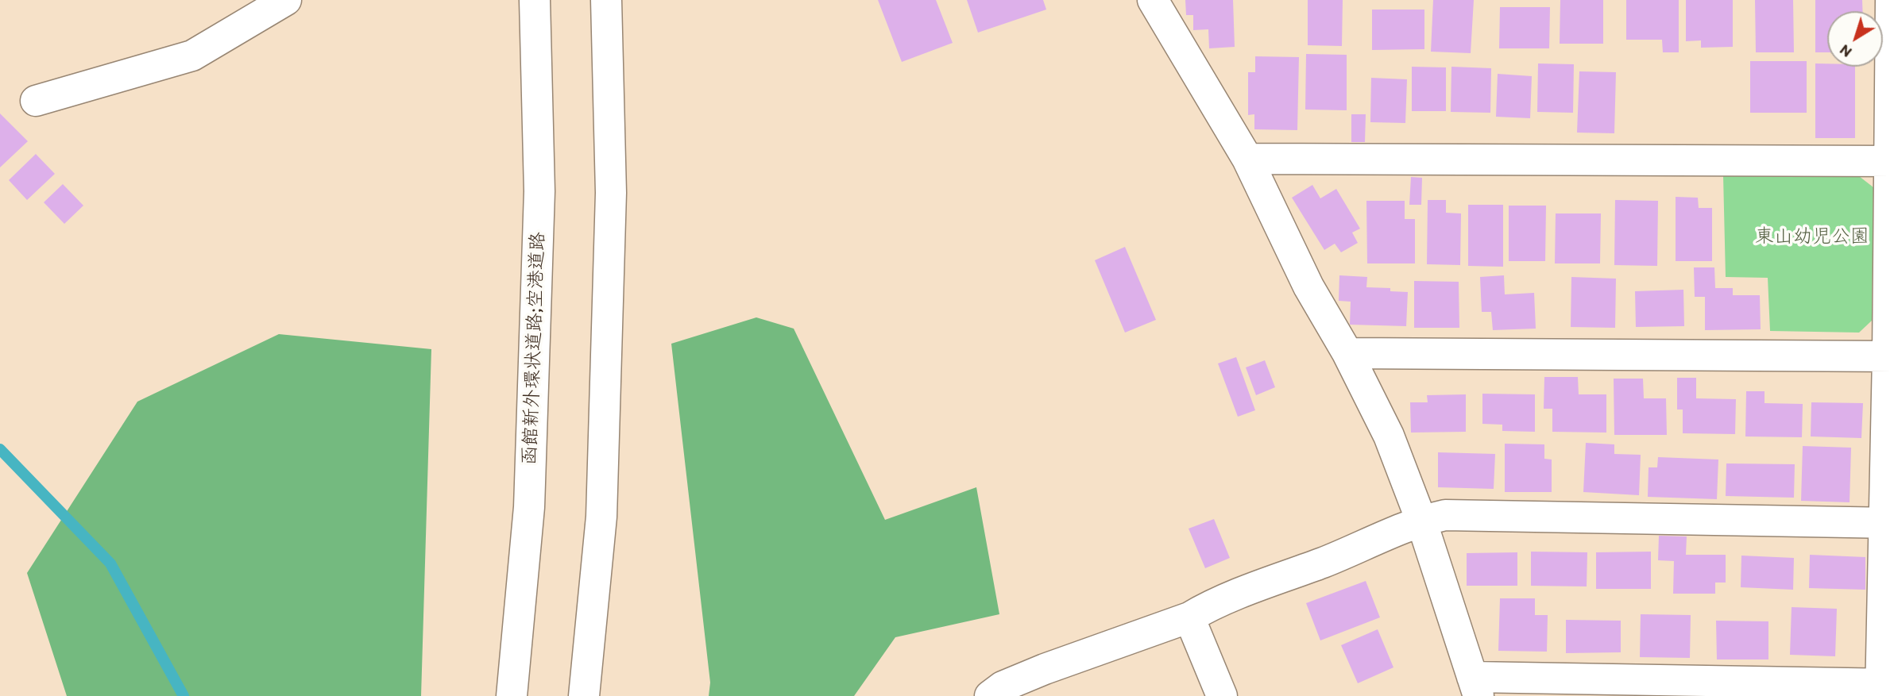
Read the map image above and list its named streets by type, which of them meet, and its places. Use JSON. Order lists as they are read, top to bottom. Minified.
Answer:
{"streets":{"main road":["函館新外環状道路;空港道路"]},"parks":["東山幼児公園"],"north":"bottom left"}
